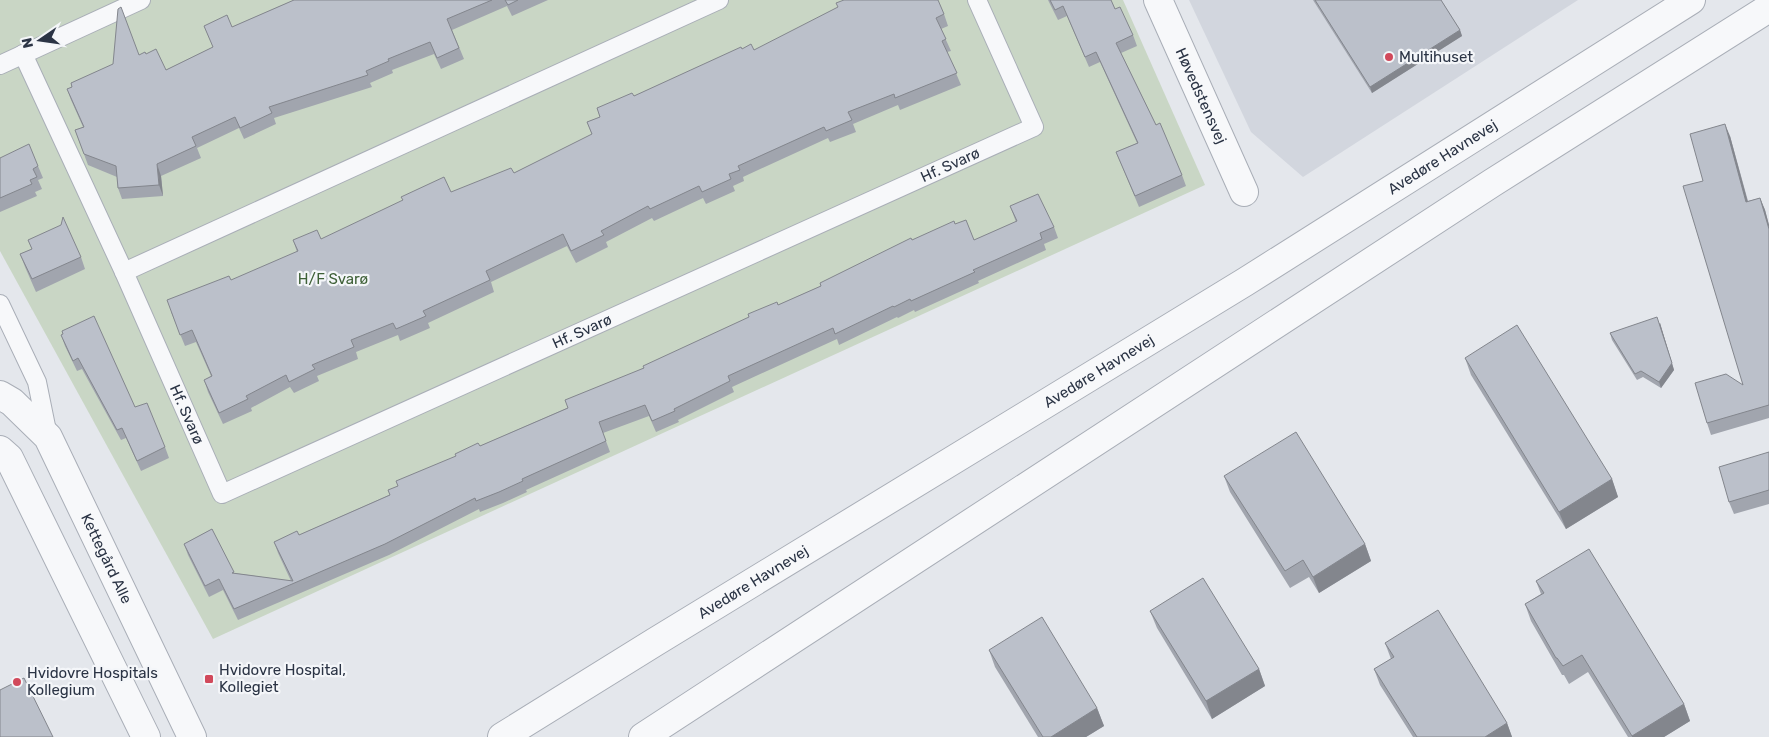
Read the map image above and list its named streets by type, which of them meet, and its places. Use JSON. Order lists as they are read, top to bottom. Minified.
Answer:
{"streets":{"street":["Høvedstensvej","Avedøre Havnevej","Kettegård Alle"],"lane":["Hf. Svarø"]},"parks":["H/F Svarø"],"places":{"other":["Multihuset","Hvidovre Hospitals Kollegium"],"transit":["Hvidovre Hospital, Kollegiet"]},"north":"left"}
